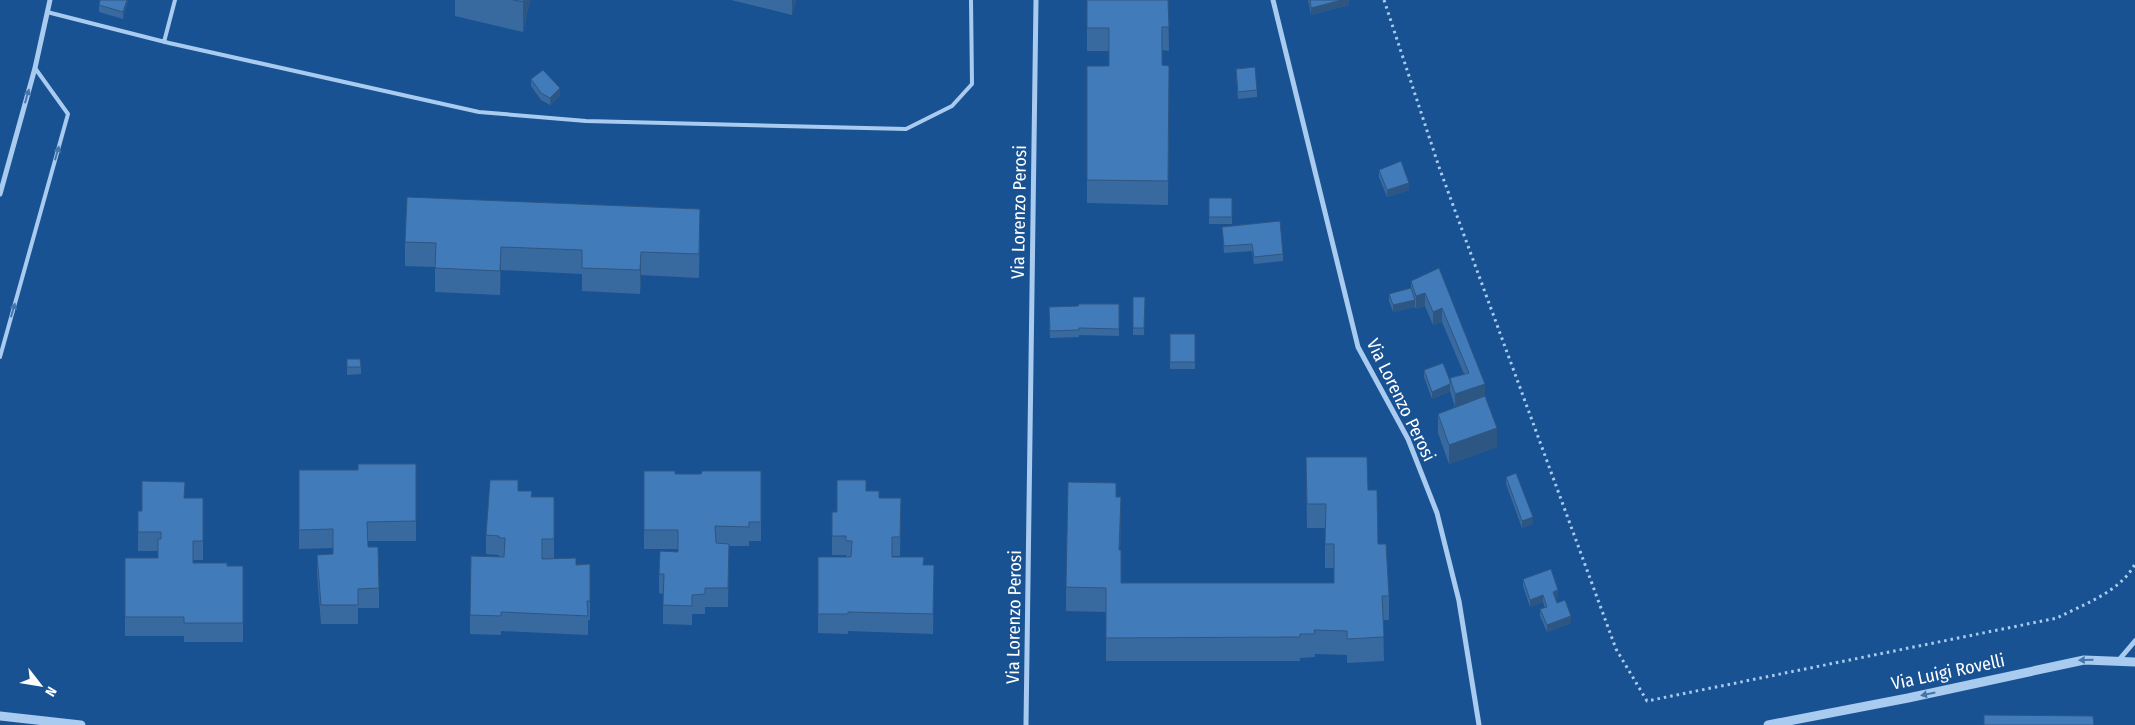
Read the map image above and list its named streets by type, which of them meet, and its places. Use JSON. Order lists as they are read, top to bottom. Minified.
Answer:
{"streets":{"street":["Via Lorenzo Perosi","Via Luigi Rovelli"]},"one_way":["Via Luigi Rovelli"],"north":"bottom right"}
